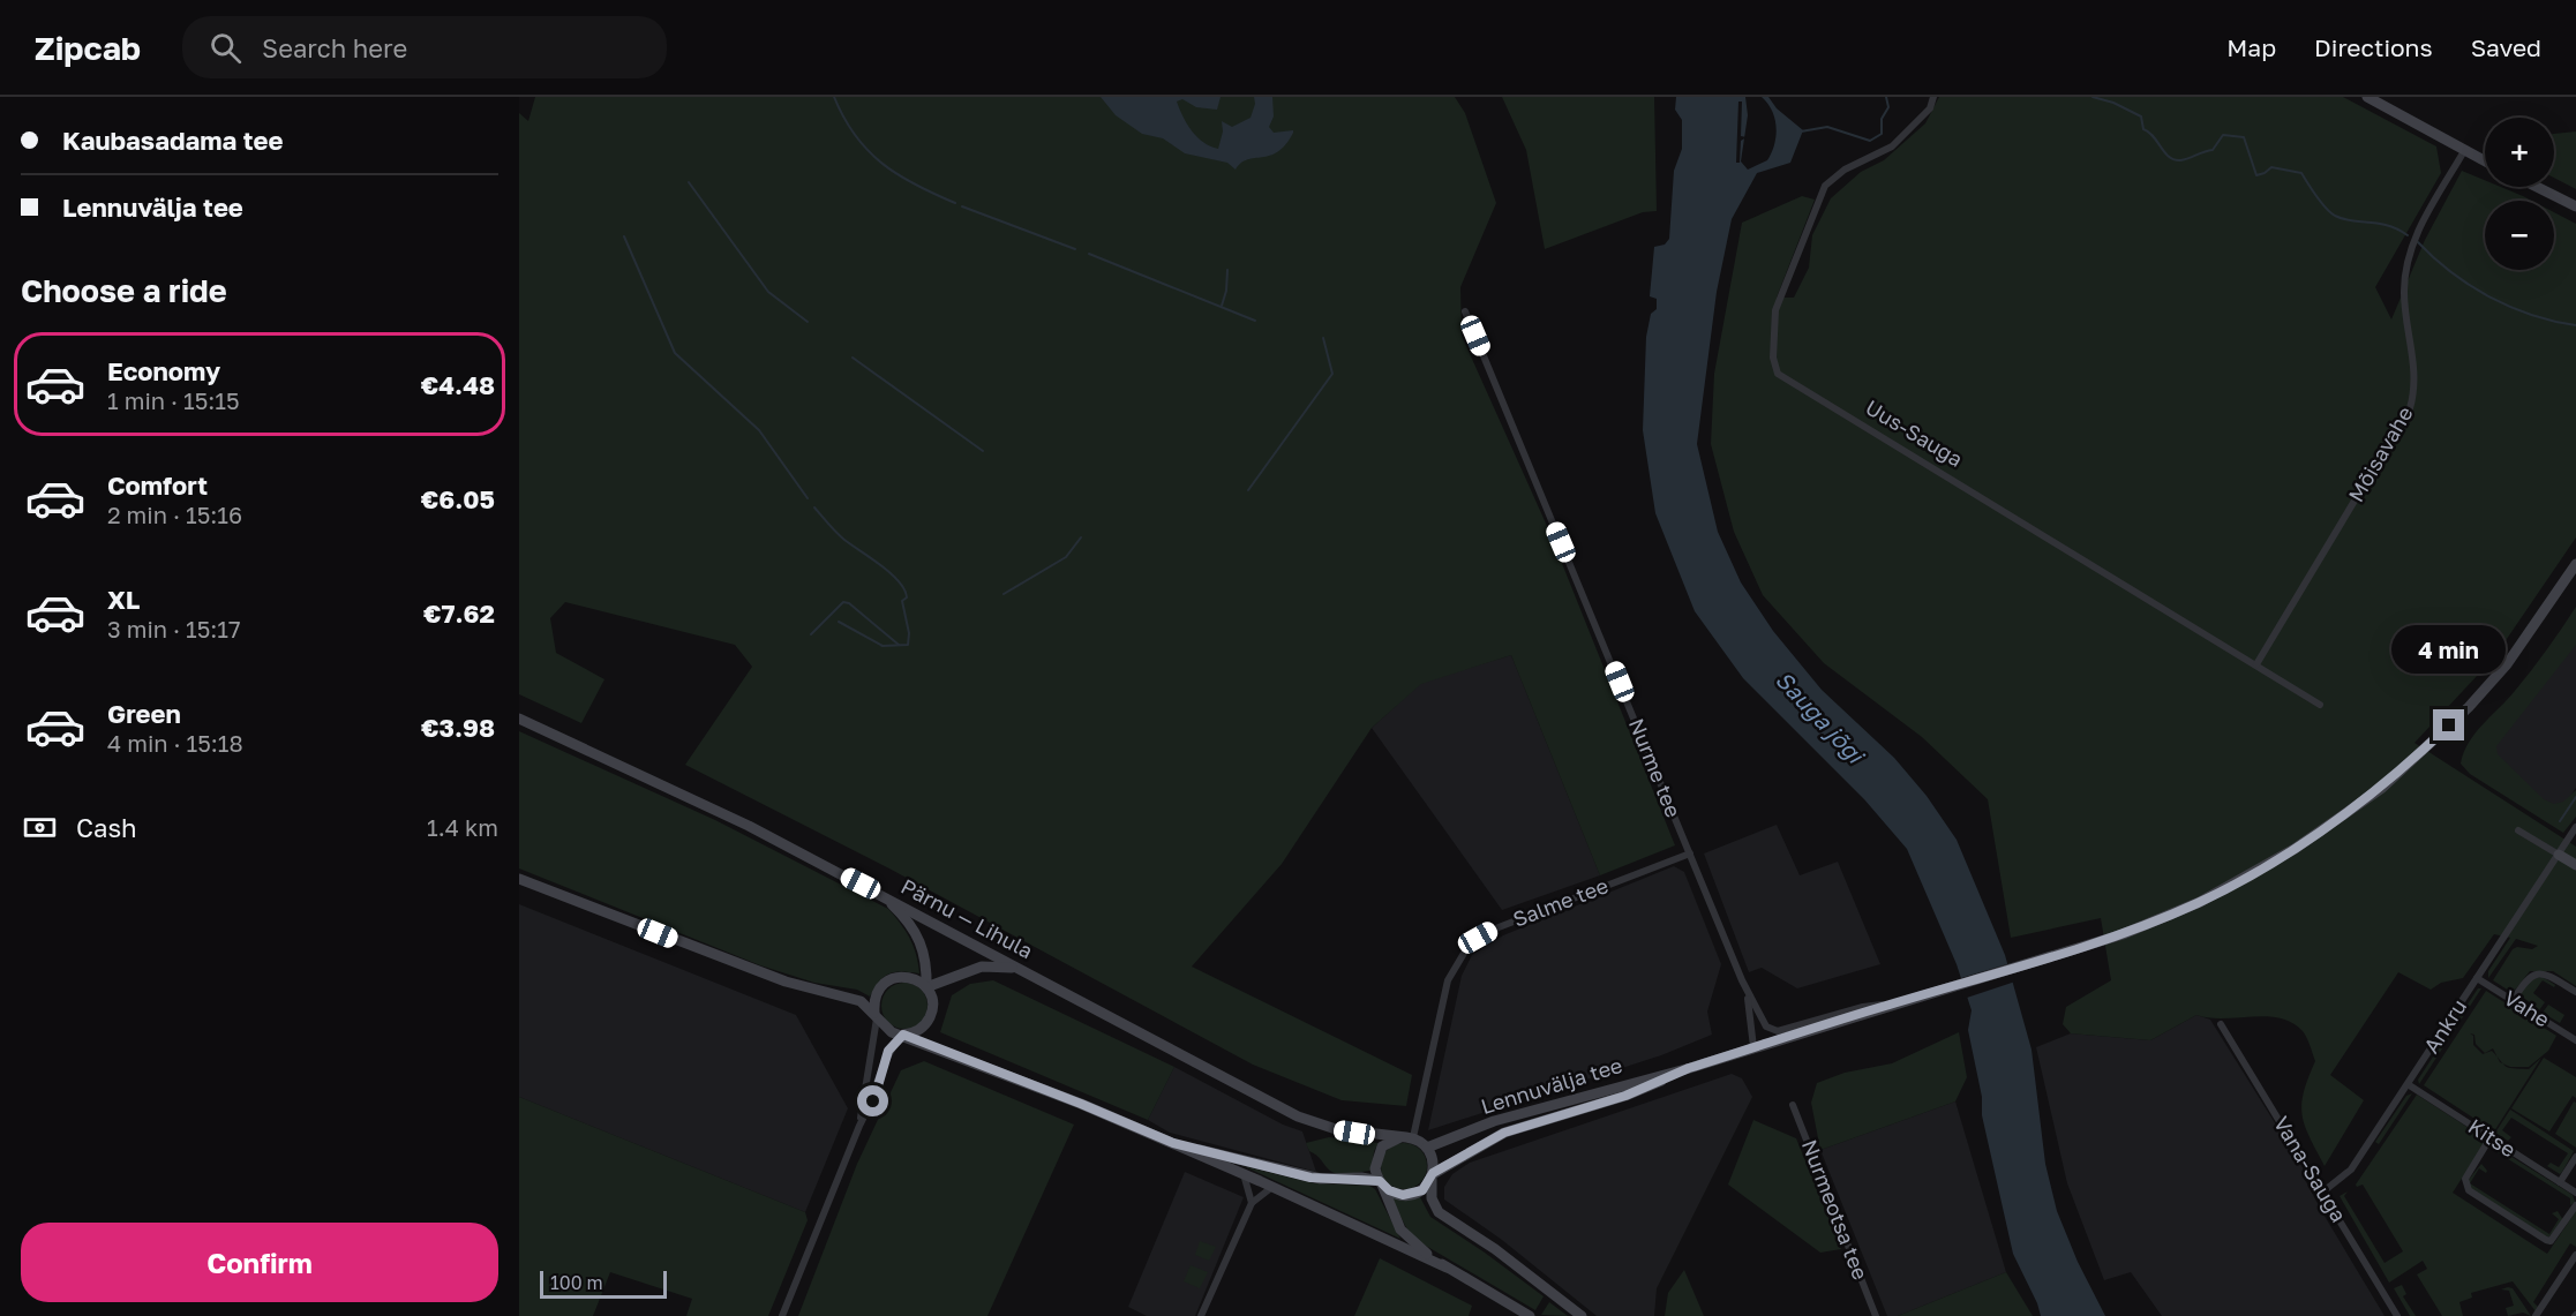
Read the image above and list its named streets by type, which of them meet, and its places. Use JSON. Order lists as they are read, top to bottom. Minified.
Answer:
{"streets":{"main road":["Pärnu — Lihula","Lennuvälja tee"],"street":["Uus-Sauga","Mõisavahe","Nurme tee","Salme tee","Vahe","Ankru","Kitse","Vana-Sauga","Nurmeotsa tee"]},"crossings":[["Uus-Sauga","Mõisavahe"],["Nurme tee","Salme tee"],["Nurme tee","Lennuvälja tee"],["Salme tee","Pärnu — Lihula"],["Salme tee","Lennuvälja tee"],["Pärnu — Lihula","Lennuvälja tee"],["Vahe","Ankru"],["Ankru","Kitse"],["Ankru","Vana-Sauga"]],"water":["Sauga jõgi"],"scale_bar":"100 m","page":{"header":"Zipcab","search":"Search here","nav":["Map","Directions","Saved"],"banner":["Kaubasadama tee","Lennuvälja tee"],"map_buttons":["+","−"],"heading":"Choose a ride","list":[{"name":"Economy","note":"1 min · 15:15","value":"€4.48"},{"name":"Comfort","note":"2 min · 15:16","value":"€6.05"},{"name":"XL","note":"3 min · 15:17","value":"€7.62"},{"name":"Green","note":"4 min · 15:18","value":"€3.98"}],"bubble":"4 min","pay":["Cash","1.4 km"],"buttons":"Confirm","scale":"100 m"}}
